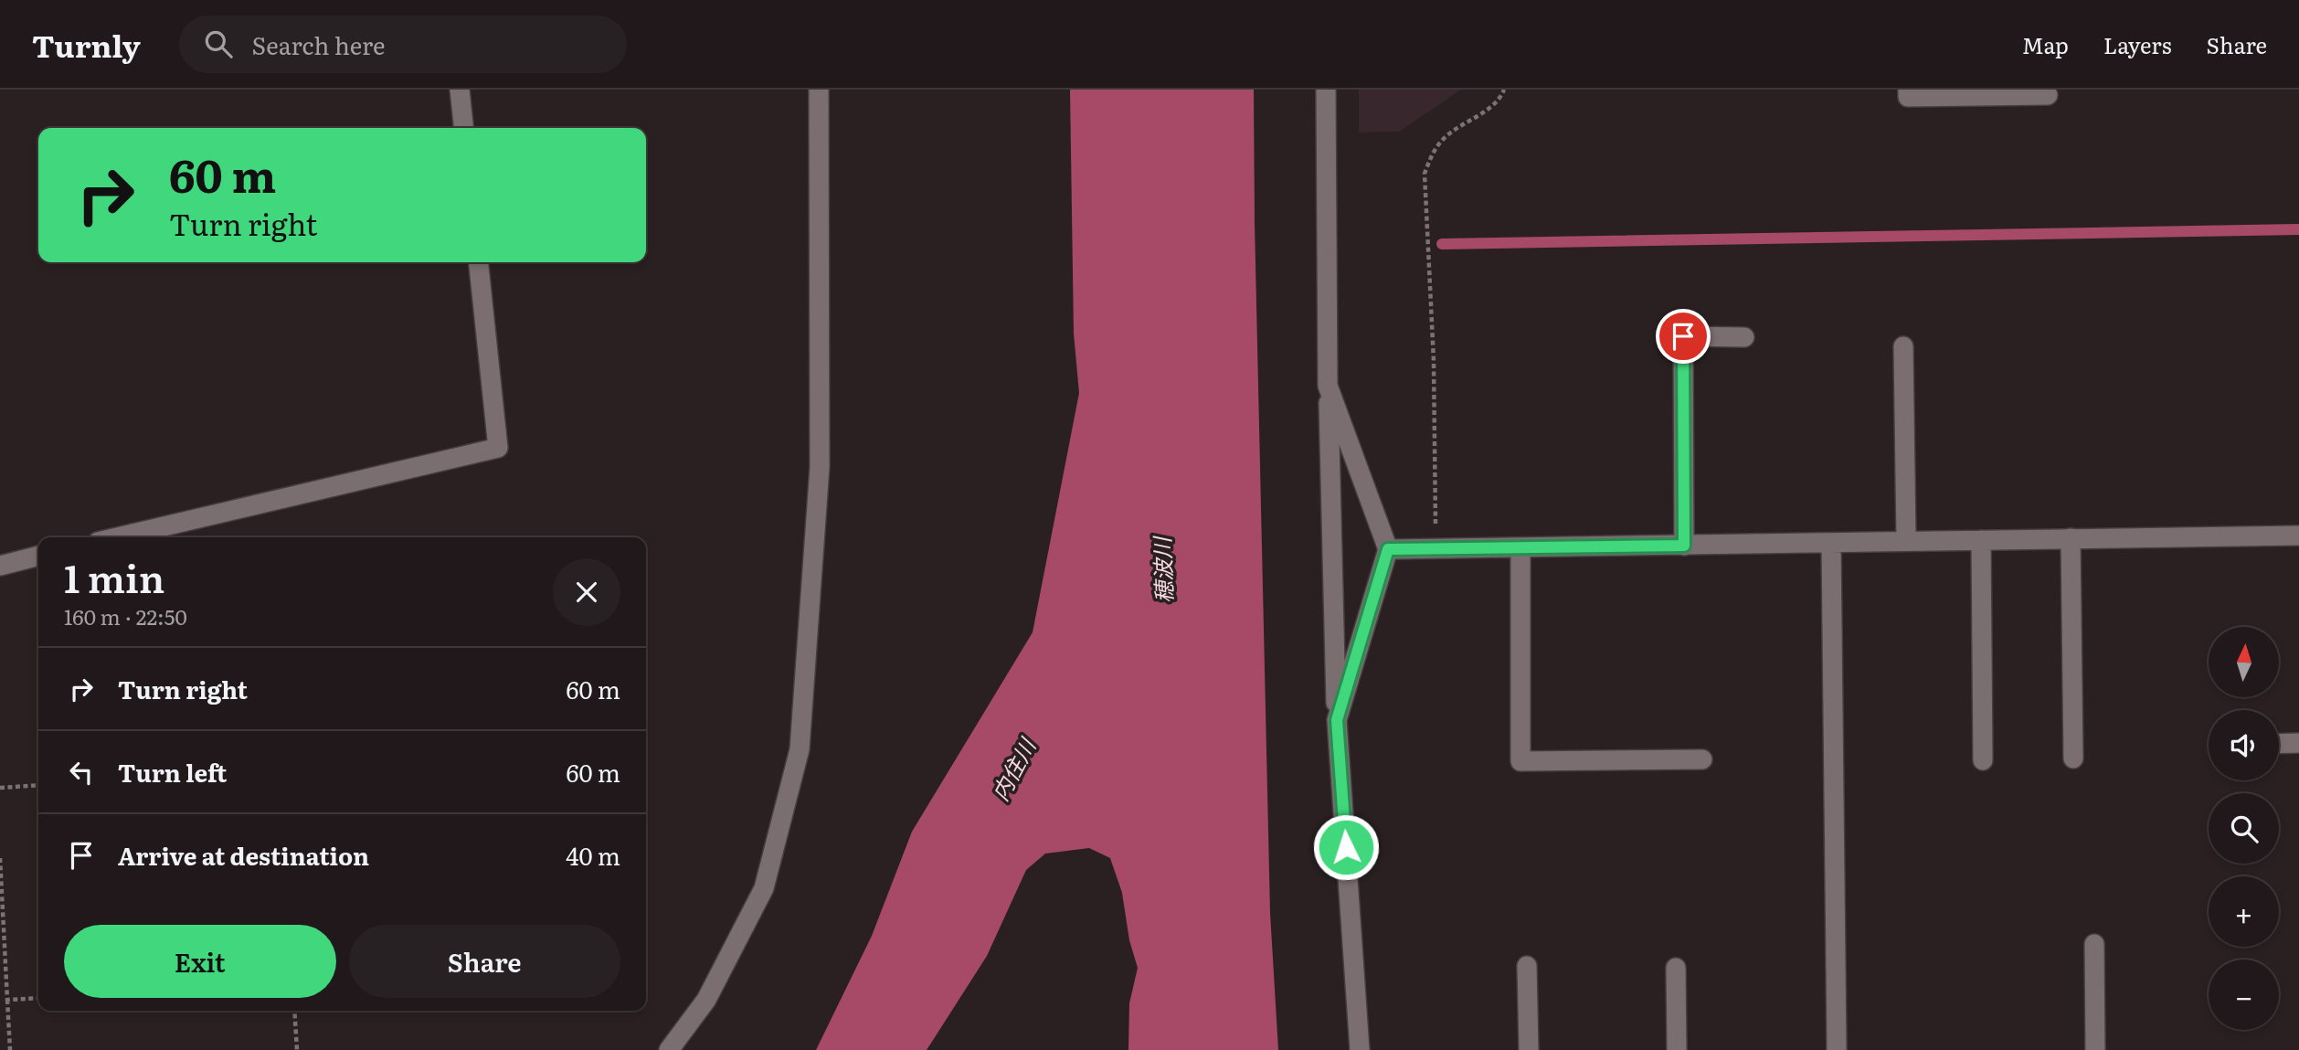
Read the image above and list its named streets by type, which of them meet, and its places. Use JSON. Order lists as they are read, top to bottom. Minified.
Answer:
{"water":["穂波川","内住川"],"north":"top","page":{"header":"Turnly","search":"Search here","nav":["Map","Layers","Share"],"turn":["60 m","Turn right"],"heading":["1 min","160 m · 22:50"],"map_buttons":["+","−"],"list":[{"name":"Turn right","value":"60 m"},{"name":"Turn left","value":"60 m"},{"name":"Arrive at destination","value":"40 m"}],"buttons":["Exit","Share"]}}
